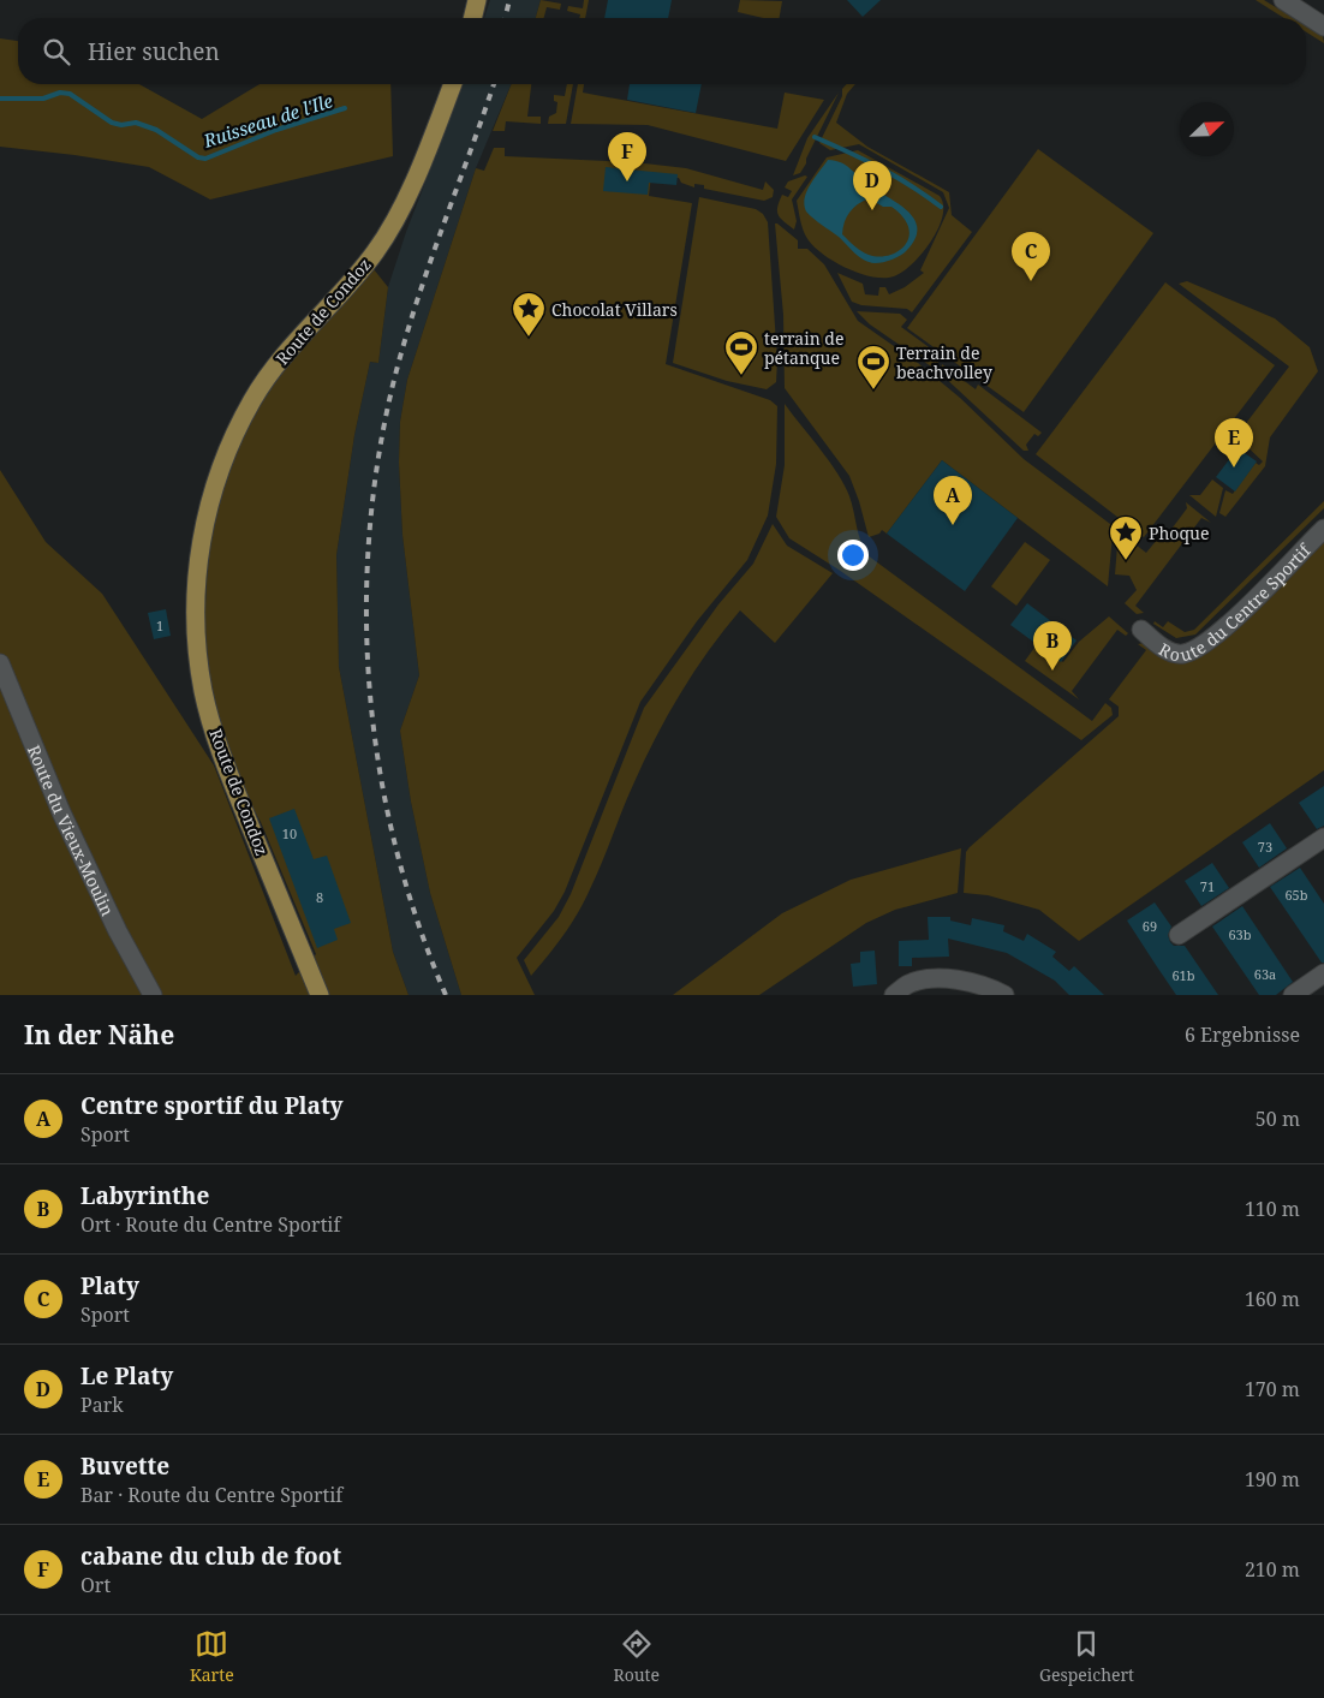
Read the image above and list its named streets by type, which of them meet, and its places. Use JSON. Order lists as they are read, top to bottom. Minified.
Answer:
{"streets":{"main road":["Route de Condoz"],"street":["Route du Centre Sportif","Route du Vieux-Moulin"]},"water":["Ruisseau de l'Ile"],"places":{"place":["Chocolat Villars","Phoque"],"sports":["terrain de pétanque","Terrain de beachvolley"]},"house_numbers":["1","10","73","71","65b","8","69","63b","63a","61b"],"north":"top right","page":{"search":"Hier suchen","pins":["F","D","C","E","A","B"],"heading":["In der Nähe","6 Ergebnisse"],"list":[{"mark":"A","name":"Centre sportif du Platy","note":"Sport","value":"50 m"},{"mark":"B","name":"Labyrinthe","note":"Ort · Route du Centre Sportif","value":"110 m"},{"mark":"C","name":"Platy","note":"Sport","value":"160 m"},{"mark":"D","name":"Le Platy","note":"Park","value":"170 m"},{"mark":"E","name":"Buvette","note":"Bar · Route du Centre Sportif","value":"190 m"},{"mark":"F","name":"cabane du club de foot","note":"Ort","value":"210 m"}],"nav":["Karte","Route","Gespeichert"]}}
